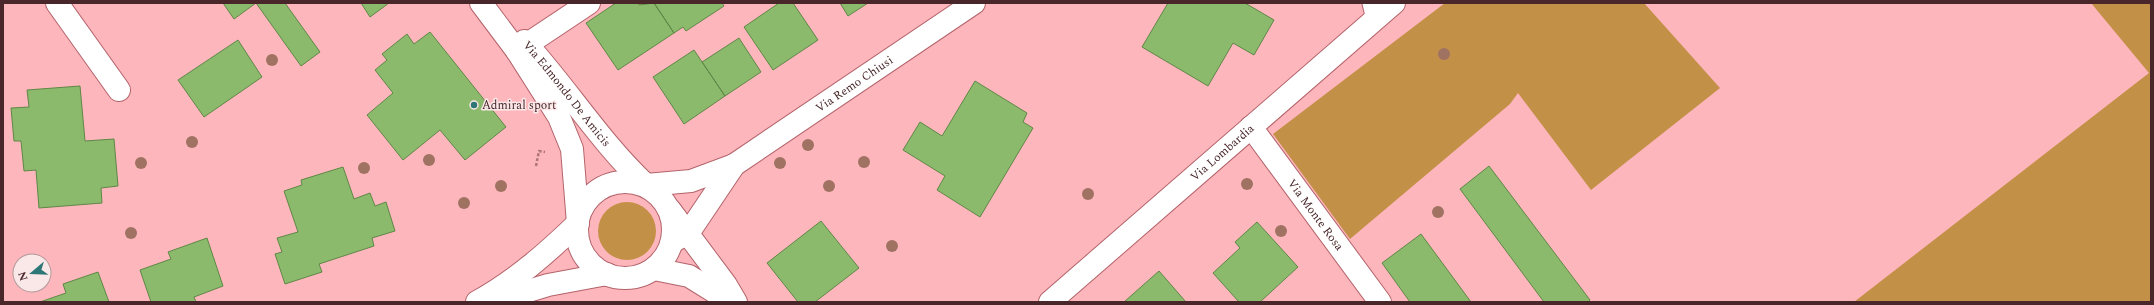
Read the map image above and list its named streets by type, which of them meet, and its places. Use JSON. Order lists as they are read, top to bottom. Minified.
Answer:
{"streets":{"street":["Via Remo Chiusi","Via Edmondo De Amicis","Via Lombardia","Via Monte Rosa"]},"crossings":[["Via Remo Chiusi","Via Edmondo De Amicis"],["Via Lombardia","Via Monte Rosa"]],"places":["Admiral sport"],"north":"left"}
